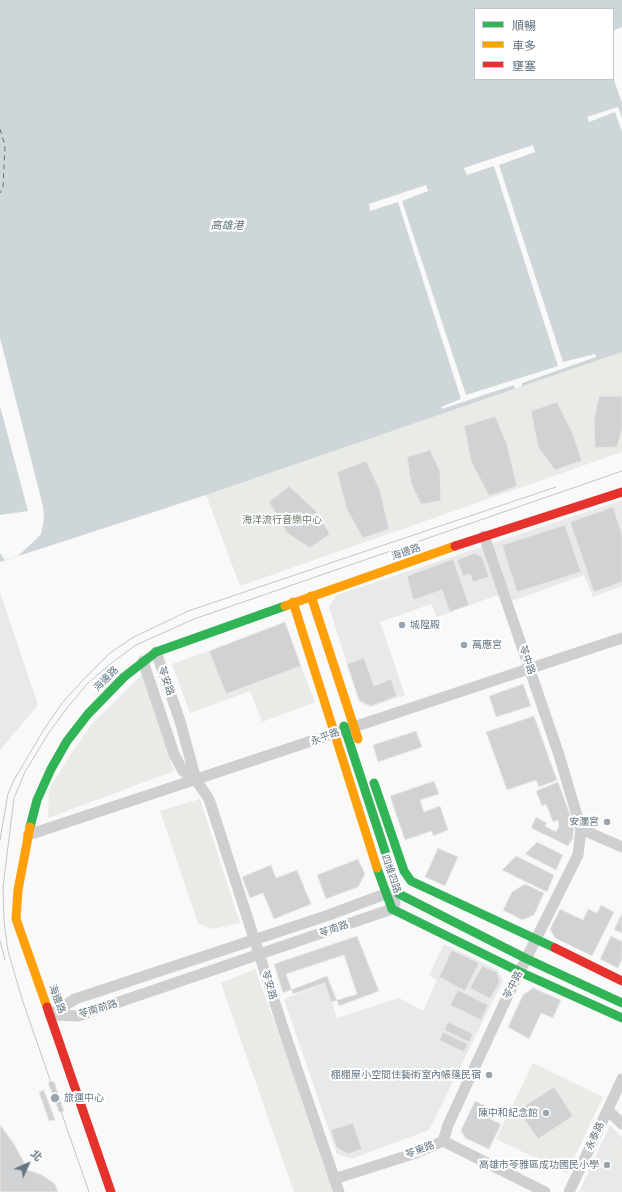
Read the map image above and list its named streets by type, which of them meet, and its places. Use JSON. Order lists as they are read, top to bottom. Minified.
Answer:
{"streets":{"street":["海邊路","苓中路","苓安路","永平路","四維四路","苓南路","苓南前路","永泰路","苓東路"]},"crossings":[["海邊路","苓中路"],["海邊路","苓安路"],["海邊路","永平路"],["海邊路","四維四路"],["海邊路","苓南前路"],["苓中路","永平路"],["苓中路","四維四路"],["苓中路","苓東路"],["苓安路","永平路"],["苓安路","苓南路"],["苓安路","苓南前路"],["苓安路","苓東路"],["永平路","四維四路"],["四維四路","苓南路"],["苓南路","苓南前路"]],"water":["高雄港"],"parks":["海洋流行音樂中心"],"places":["城隍殿","萬應宮","安瀾宮","棚棚屋小空間住藝術室內帳篷民宿","旅運中心","陳中和紀念館","高雄市苓雅區成功國民小學"],"legend":["順暢","車多","壅塞"],"north":"top right"}
